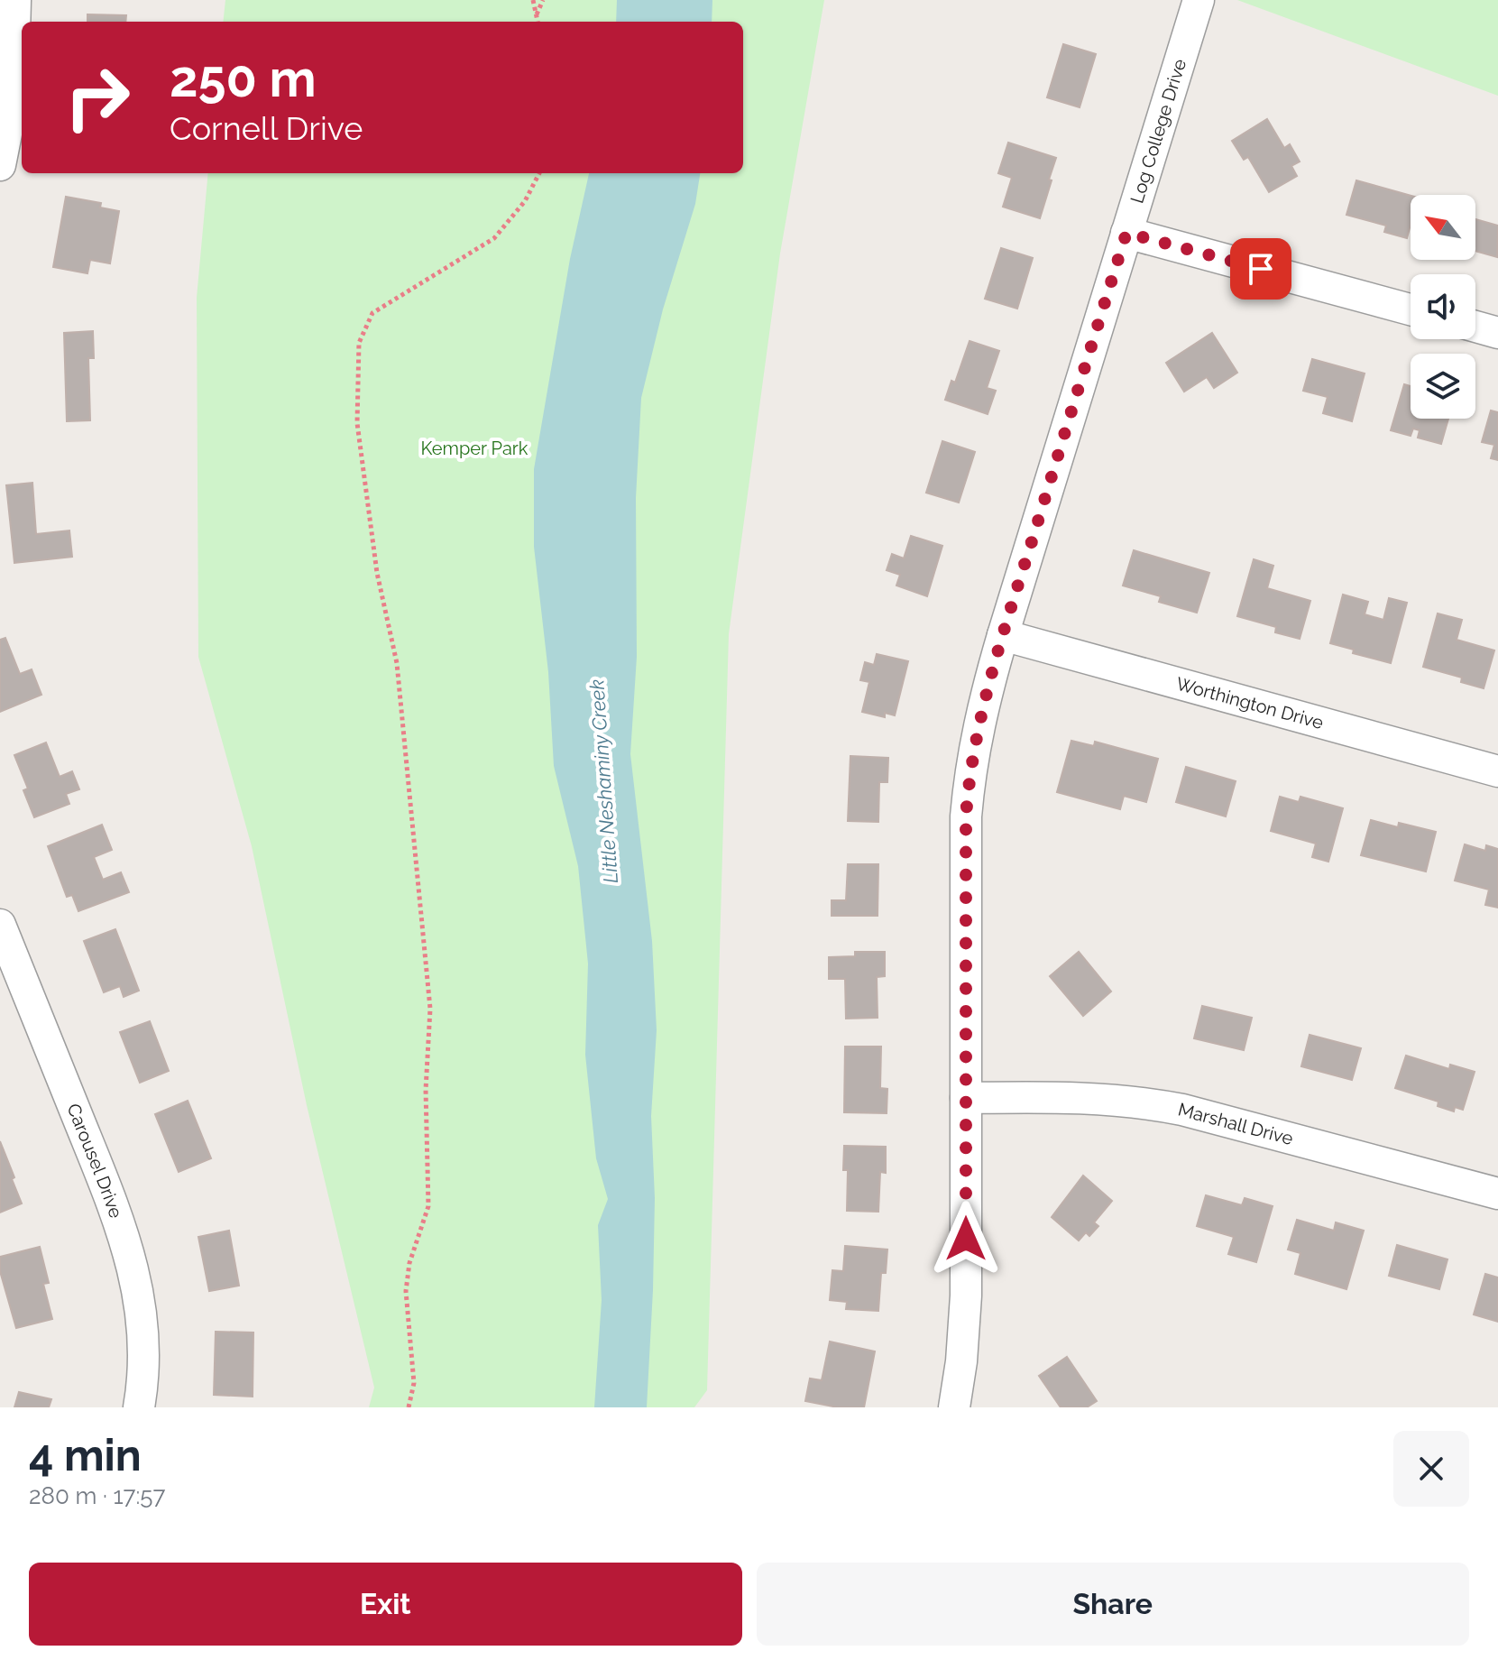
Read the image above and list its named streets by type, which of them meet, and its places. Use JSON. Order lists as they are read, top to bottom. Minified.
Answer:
{"streets":{"street":["Log College Drive","Worthington Drive","Marshall Drive","Carousel Drive"]},"crossings":[["Log College Drive","Worthington Drive"],["Log College Drive","Marshall Drive"]],"water":["Little Neshaminy Creek"],"parks":["Kemper Park"],"north":"top left","page":{"turn":["250 m","Cornell Drive"],"heading":["4 min","280 m · 17:57"],"buttons":["Exit","Share"]}}
